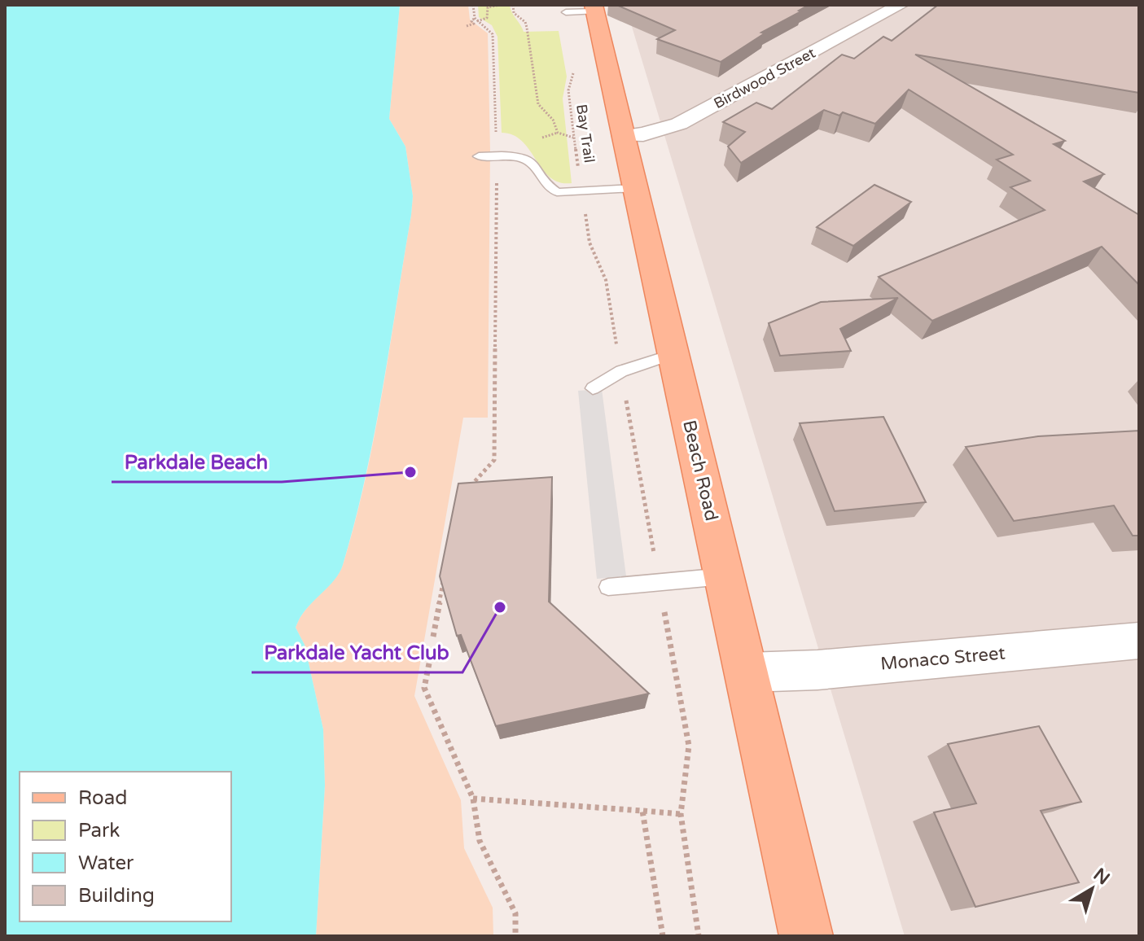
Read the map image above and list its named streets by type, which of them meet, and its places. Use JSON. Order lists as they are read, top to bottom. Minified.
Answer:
{"streets":{"main road":["Beach Road"],"street":["Birdwood Street","Monaco Street"],"path":["Bay Trail"]},"crossings":[["Birdwood Street","Beach Road"],["Beach Road","Monaco Street"]],"places":["Parkdale Beach","Parkdale Yacht Club"],"legend":["Road","Park","Water","Building"],"north":"top right"}
